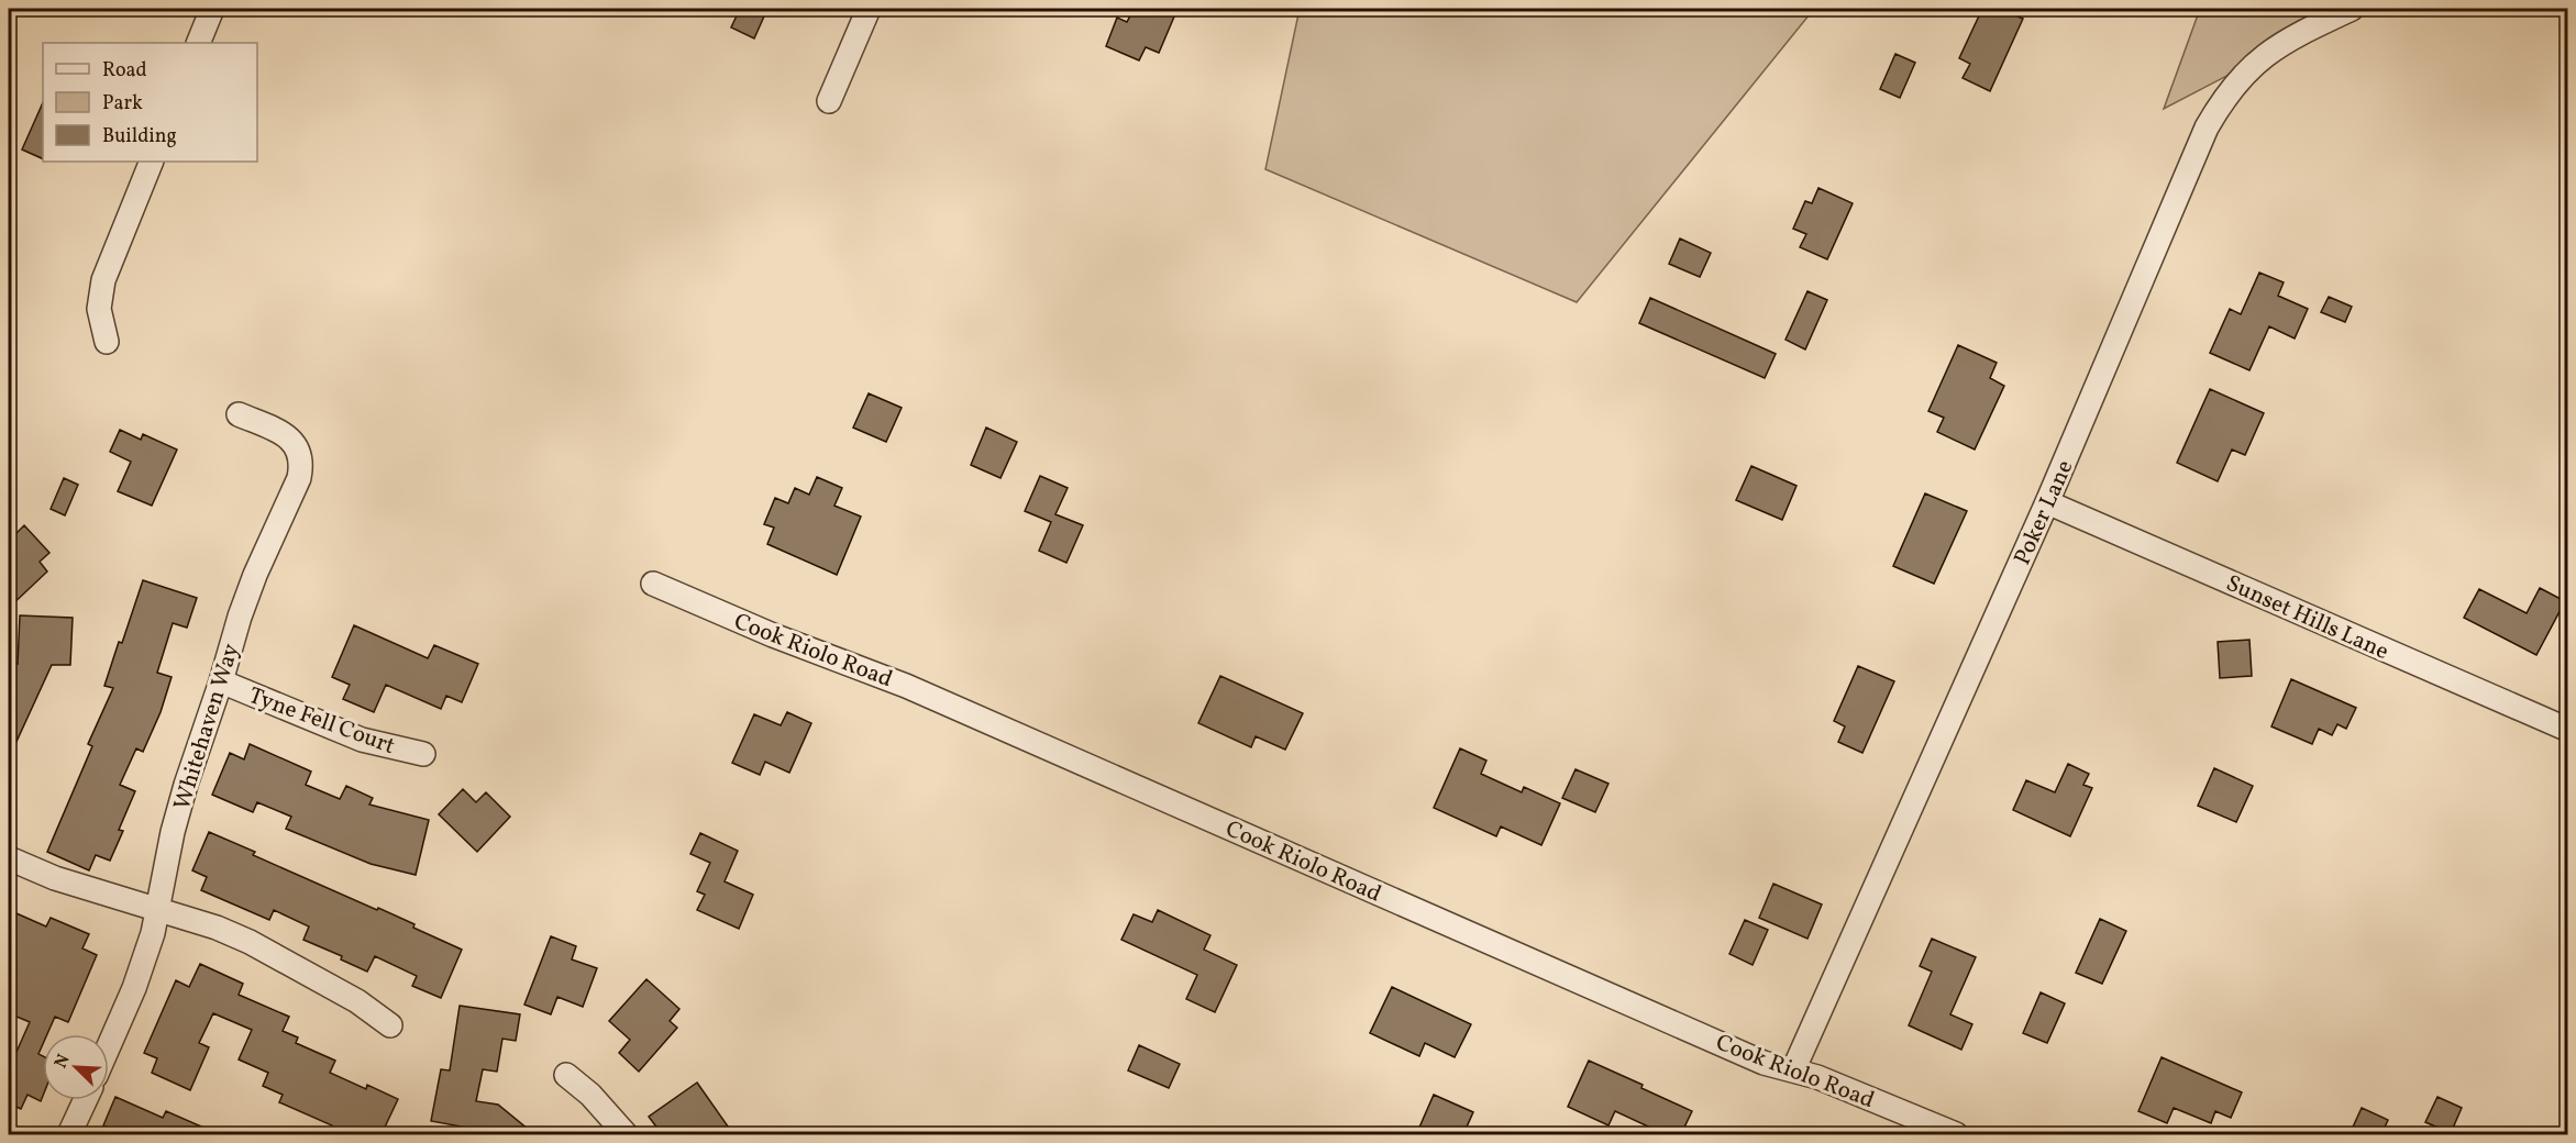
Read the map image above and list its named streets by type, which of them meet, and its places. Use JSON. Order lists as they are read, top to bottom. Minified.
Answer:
{"streets":{"street":["Poker Lane","Sunset Hills Lane","Cook Riolo Road","Tyne Fell Court","Whitehaven Way"]},"crossings":[["Poker Lane","Sunset Hills Lane"],["Poker Lane","Cook Riolo Road"],["Tyne Fell Court","Whitehaven Way"]],"legend":["Road","Park","Building"],"north":"top left"}
